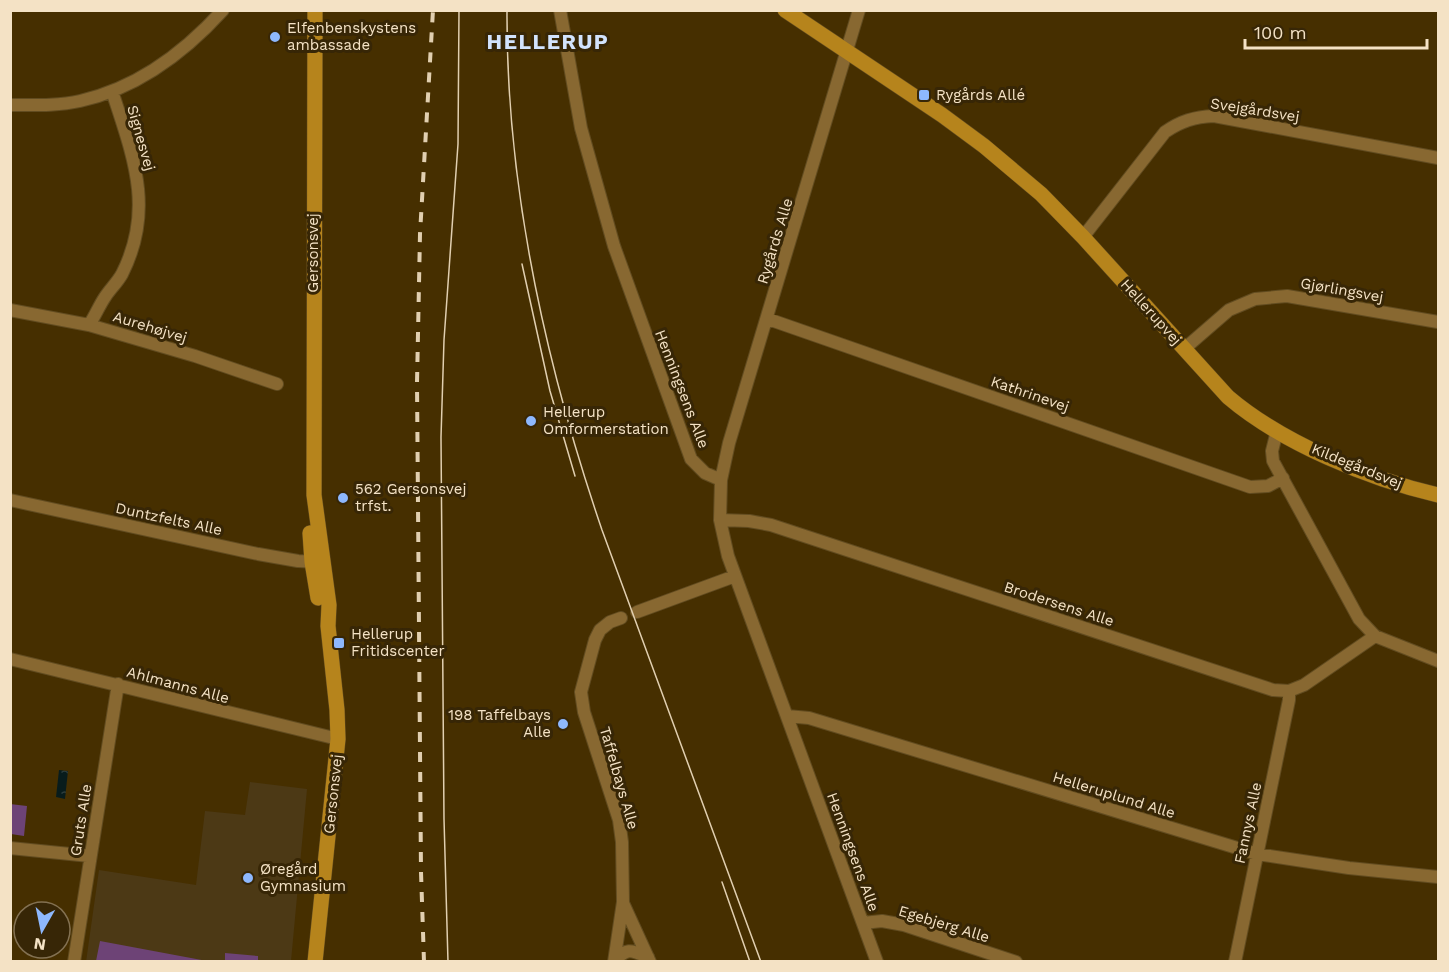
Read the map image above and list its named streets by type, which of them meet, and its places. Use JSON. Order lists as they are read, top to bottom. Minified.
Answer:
{"streets":{"street":["Svejgårdsvej","Signesvej","Rygårds Alle","Gersonsvej","Gjørlingsvej","Hellerupvej","Aurehøjvej","Henningsens Alle","Kathrinevej","Kildegårdsvej","Duntzfelts Alle","Brodersens Alle","Ahlmanns Alle","Taffelbays Alle","Helleruplund Alle","Gruts Alle","Fannys Alle","Egebjerg Alle"]},"crossings":[["Svejgårdsvej","Hellerupvej"],["Signesvej","Aurehøjvej"],["Rygårds Alle","Hellerupvej"],["Rygårds Alle","Henningsens Alle"],["Rygårds Alle","Kathrinevej"],["Gersonsvej","Duntzfelts Alle"],["Gersonsvej","Ahlmanns Alle"],["Gjørlingsvej","Hellerupvej"],["Hellerupvej","Kildegårdsvej"],["Henningsens Alle","Brodersens Alle"],["Henningsens Alle","Helleruplund Alle"],["Henningsens Alle","Egebjerg Alle"],["Brodersens Alle","Fannys Alle"],["Ahlmanns Alle","Gruts Alle"],["Helleruplund Alle","Fannys Alle"]],"districts":["HELLERUP"],"places":{"other":["Elfenbenskystens ambassade","Hellerup Omformerstation","562 Gersonsvej trfst.","198 Taffelbays Alle","Øregård Gymnasium"],"transit":["Rygårds Allé","Hellerup Fritidscenter"]},"scale_bar":"100 m","north":"bottom"}
